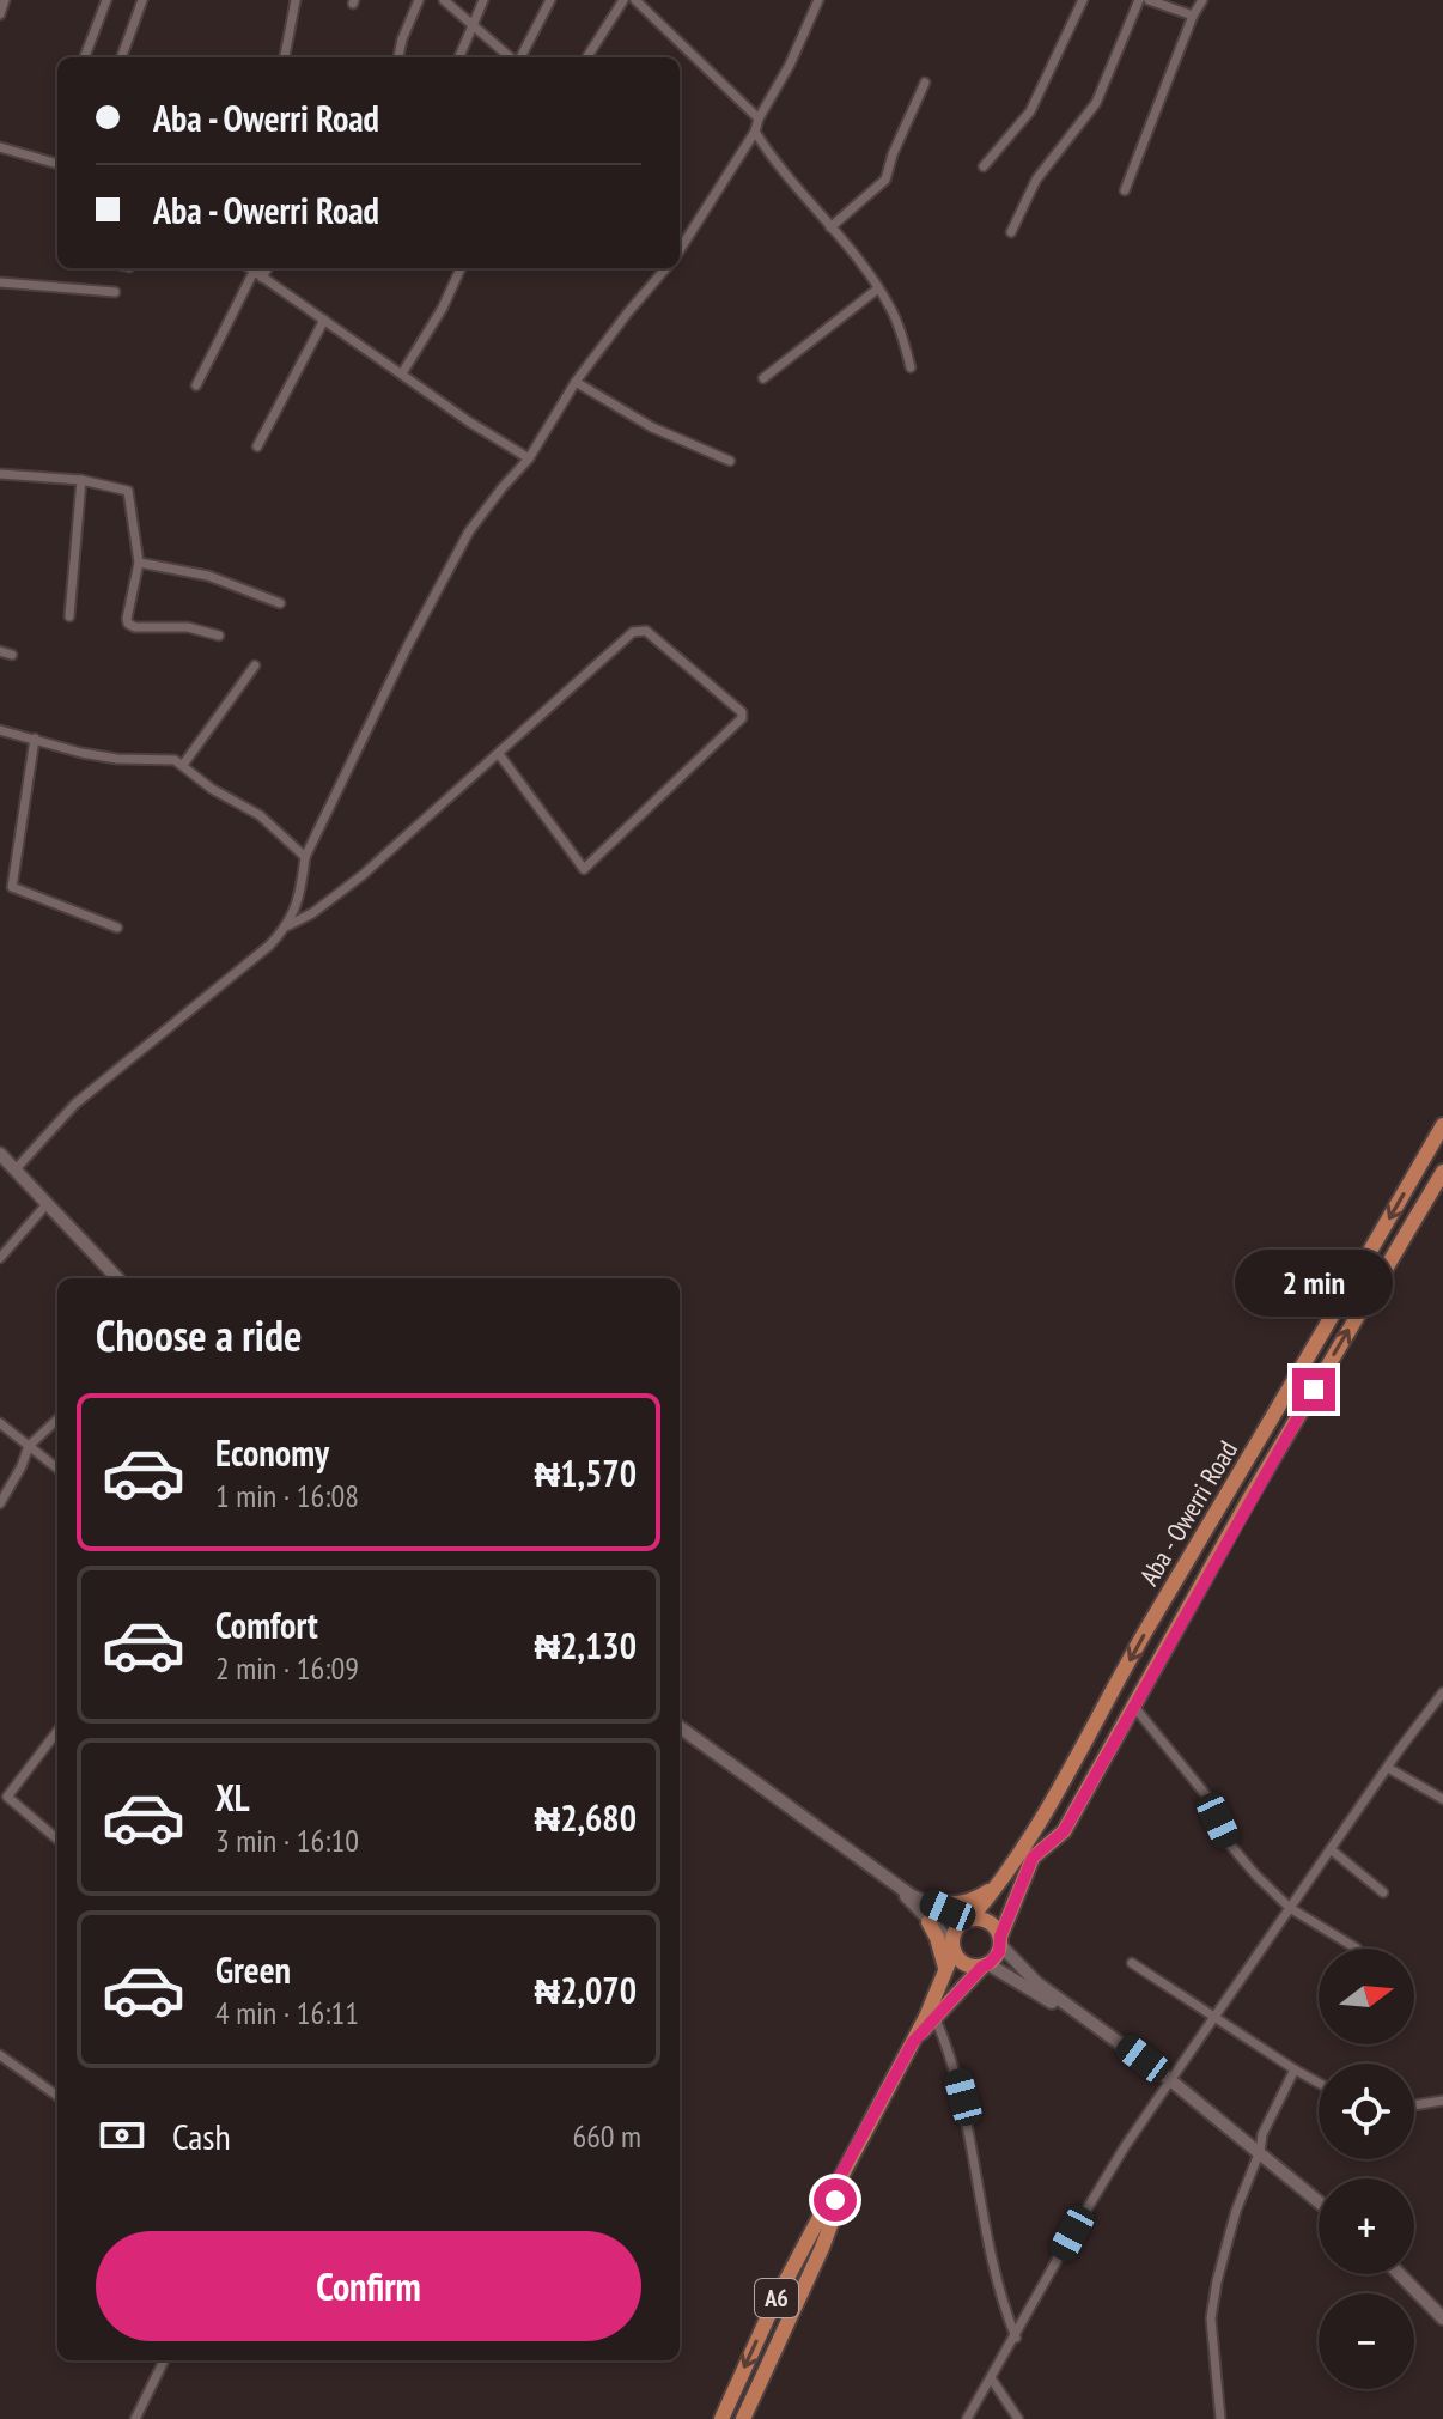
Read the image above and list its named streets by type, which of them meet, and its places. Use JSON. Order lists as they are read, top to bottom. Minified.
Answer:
{"streets":{"highway":["Aba - Owerri Road","A6"]},"north":"right","page":{"banner":["Aba - Owerri Road","Aba - Owerri Road"],"bubble":"2 min","heading":"Choose a ride","list":[{"name":"Economy","note":"1 min · 16:08","value":"₦1,570"},{"name":"Comfort","note":"2 min · 16:09","value":"₦2,130"},{"name":"XL","note":"3 min · 16:10","value":"₦2,680"},{"name":"Green","note":"4 min · 16:11","value":"₦2,070"}],"map_buttons":["+","−"],"pay":["Cash","660 m"],"buttons":"Confirm"}}
